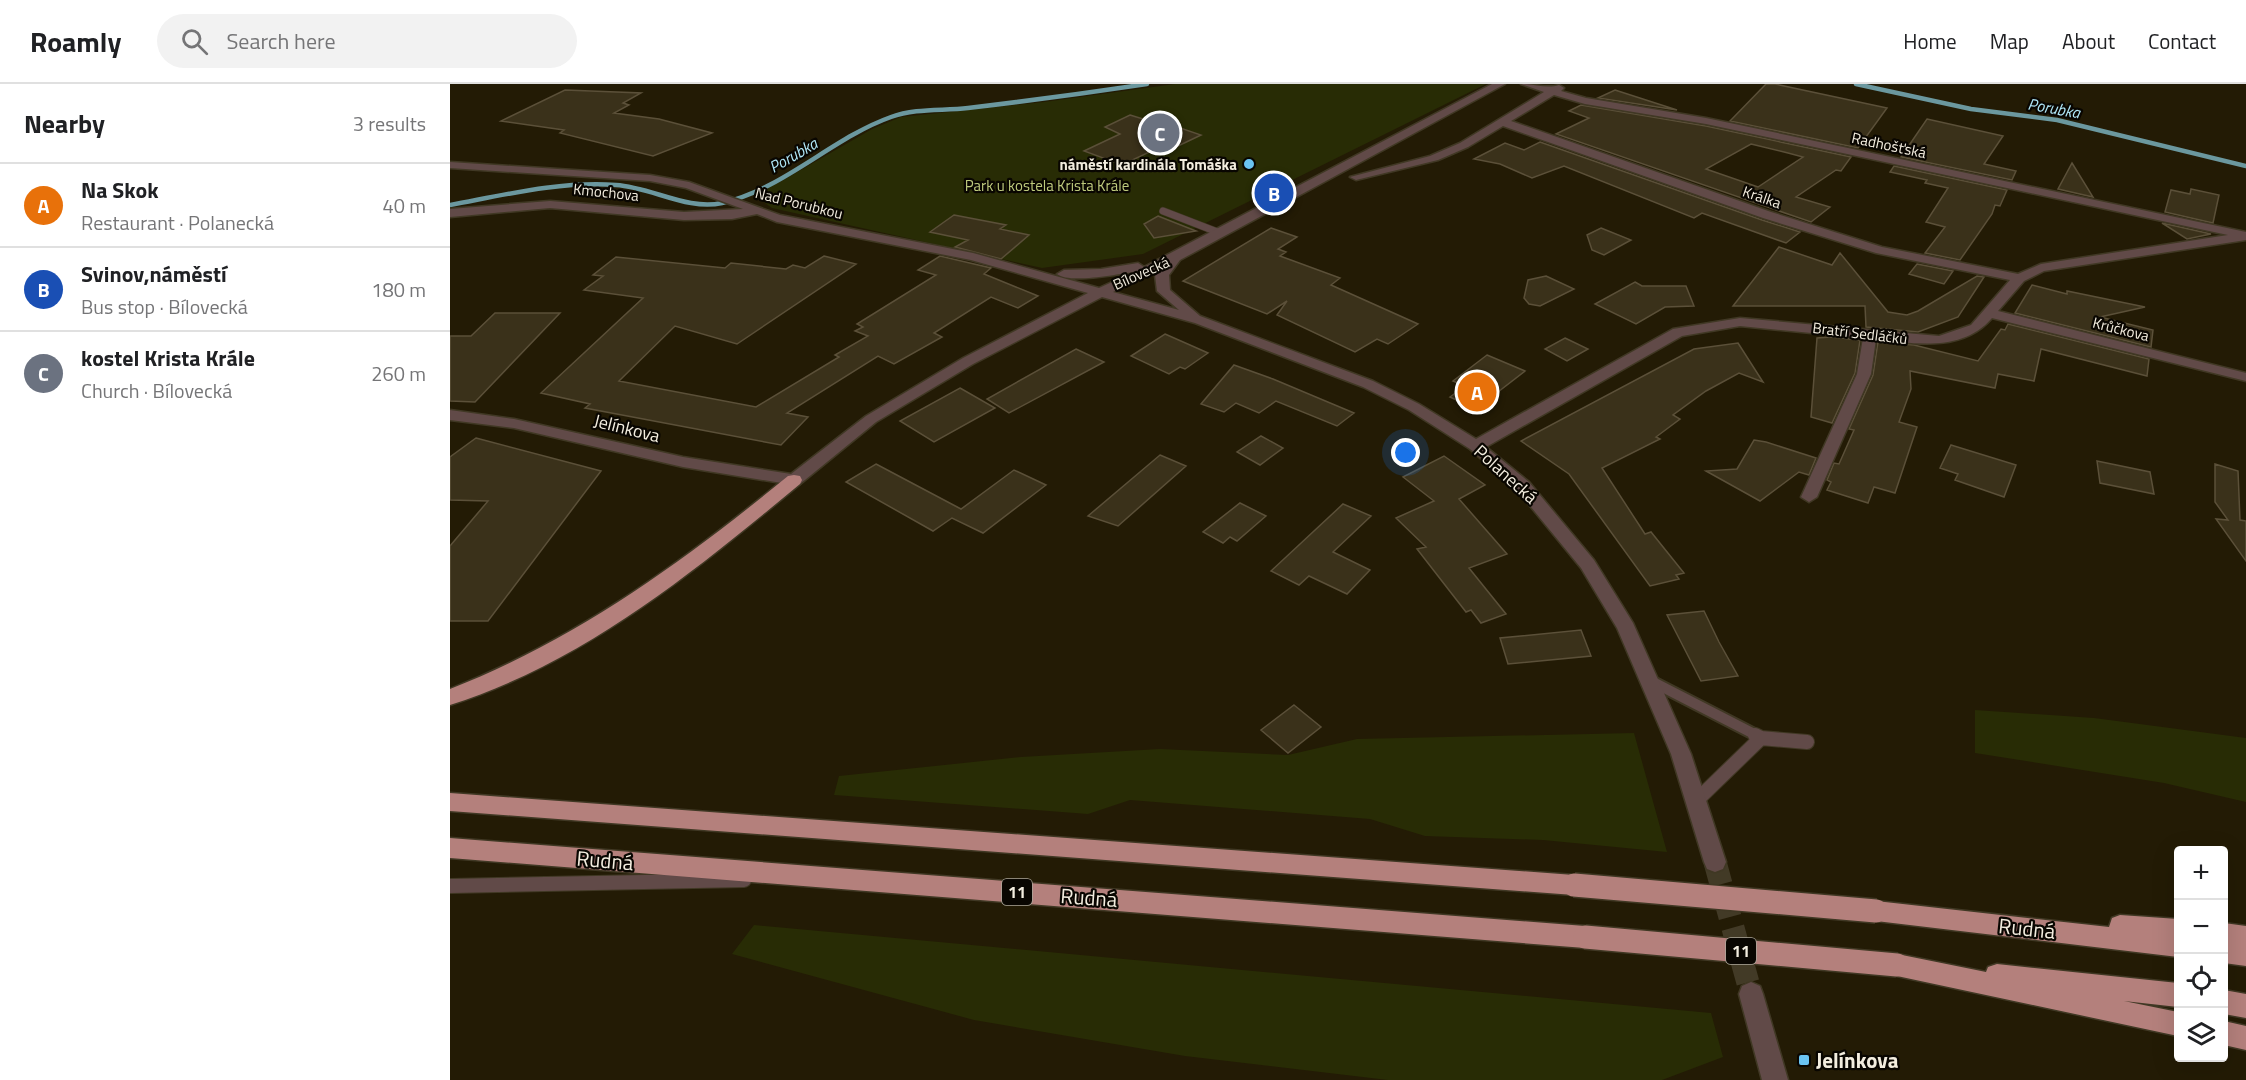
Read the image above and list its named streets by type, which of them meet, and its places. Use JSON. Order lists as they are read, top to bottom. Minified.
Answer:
{"streets":{"highway":["Rudná","11"],"street":["Radhošťská","Kmochova","Králka","Nad Porubkou","Bílovecká","Krůčkova","Bratří Sedláčků","Jelínkova","Polanecká"]},"crossings":[["Radhošťská","Bratří Sedláčků"],["Kmochova","Nad Porubkou"],["Králka","Bratří Sedláčků"],["Nad Porubkou","Bílovecká"],["Nad Porubkou","Polanecká"],["Bílovecká","Jelínkova"],["Bílovecká","Polanecká"],["Krůčkova","Bratří Sedláčků"],["Bratří Sedláčků","Polanecká"],["Rudná","11"]],"water":["Porubka"],"parks":["Park u kostela Krista Krále"],"places":{"other":["náměstí kardinála Tomáška"],"transit":["Jelínkova"]},"page":{"header":"Roamly","search":"Search here","nav":["Home","Map","About","Contact"],"heading":["Nearby","3 results"],"pins":["C","B","A"],"list":[{"mark":"A","name":"Na Skok","note":"Restaurant · Polanecká","value":"40 m"},{"mark":"B","name":"Svinov,náměstí","note":"Bus stop · Bílovecká","value":"180 m"},{"mark":"C","name":"kostel Krista Krále","note":"Church · Bílovecká","value":"260 m"}],"map_buttons":["+","−"]}}
